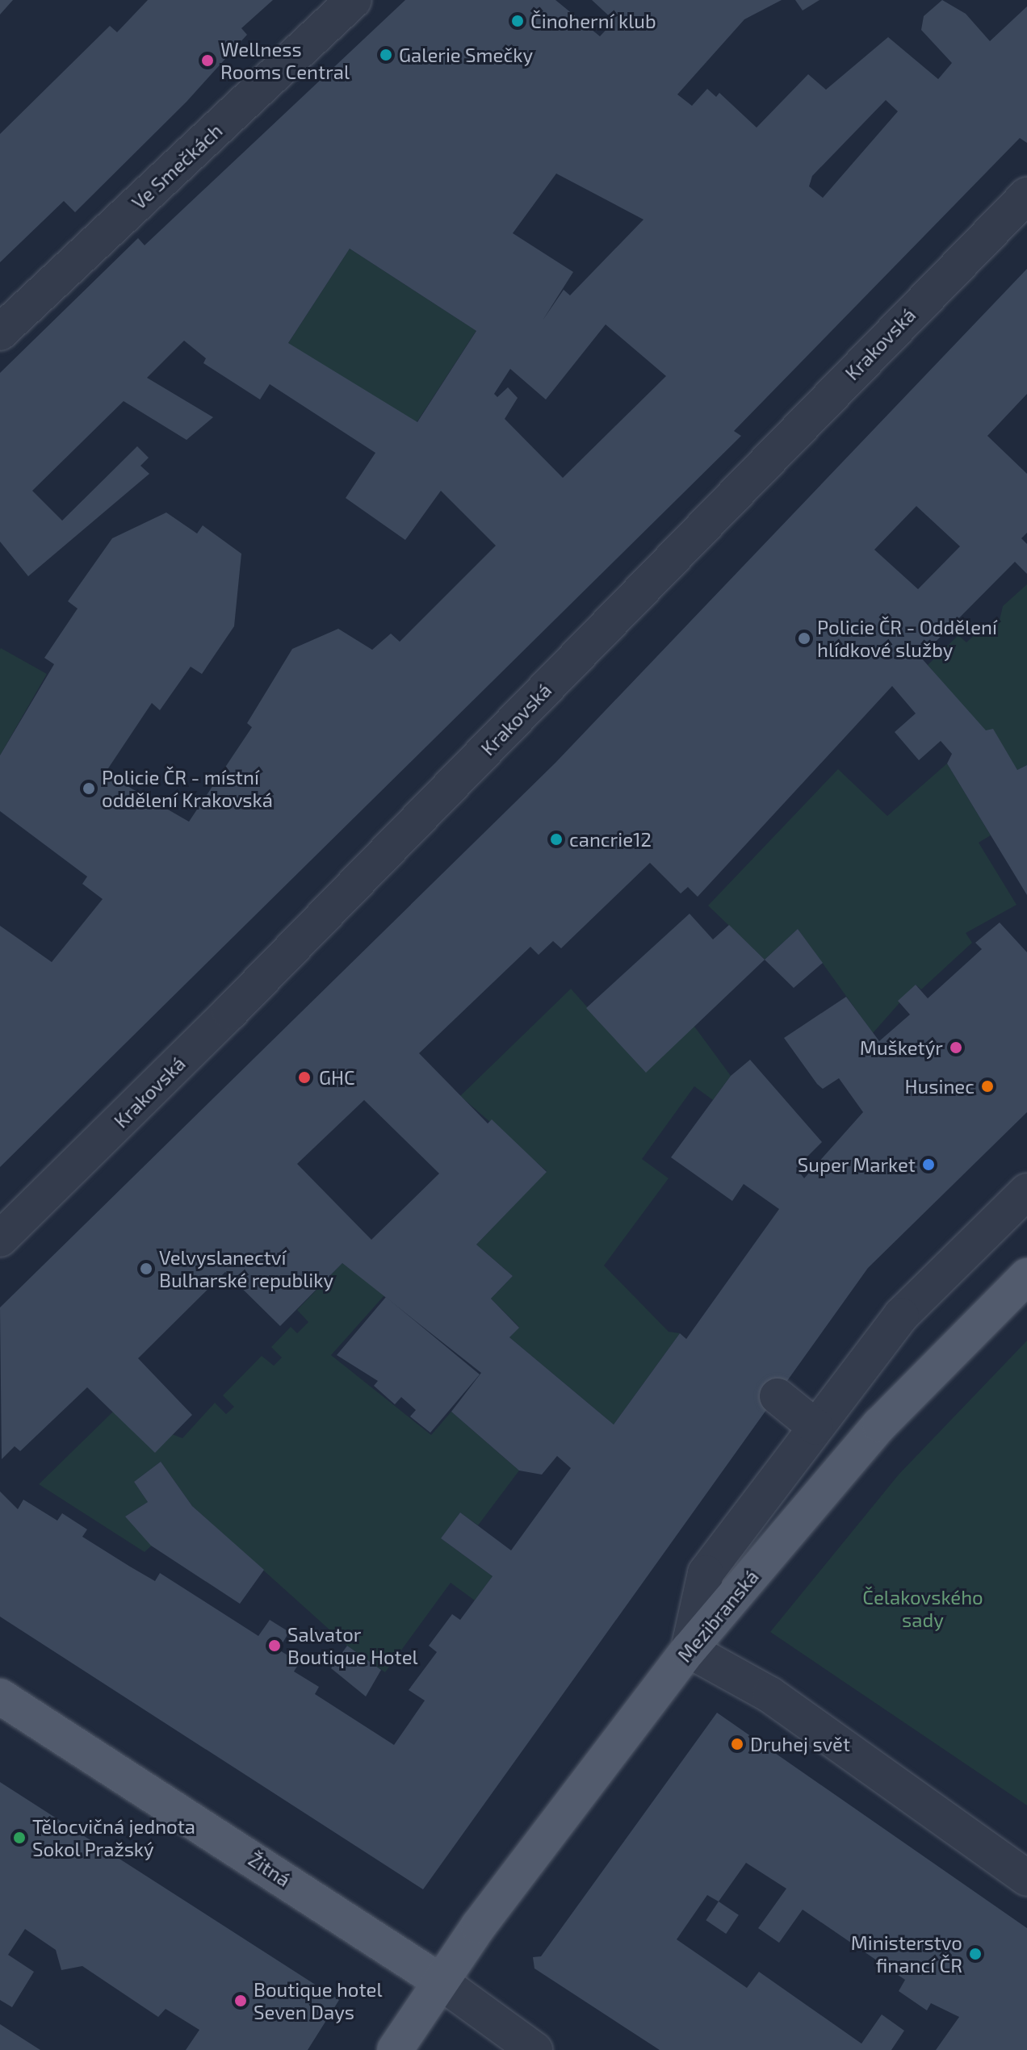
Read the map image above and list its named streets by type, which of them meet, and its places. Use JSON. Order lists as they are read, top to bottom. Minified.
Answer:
{"streets":{"main road":["Mezibranská","Žitná"],"street":["Ve Smečkách","Krakovská"]},"crossings":[["Mezibranská","Žitná"]],"parks":["Čelakovského sady"],"places":["Činoherní klub","Galerie Smečky","Wellness Rooms Central","Policie ČR - Oddělení hlídkové služby","Policie ČR - místní oddělení Krakovská","cancrie12","Mušketýr","GHC","Husinec","Super Market","Velvyslanectví Bulharské republiky","Salvator Boutique Hotel","Druhej svět","Tělocvičná jednota Sokol Pražský","Ministerstvo financí ČR","Boutique hotel Seven Days"]}
